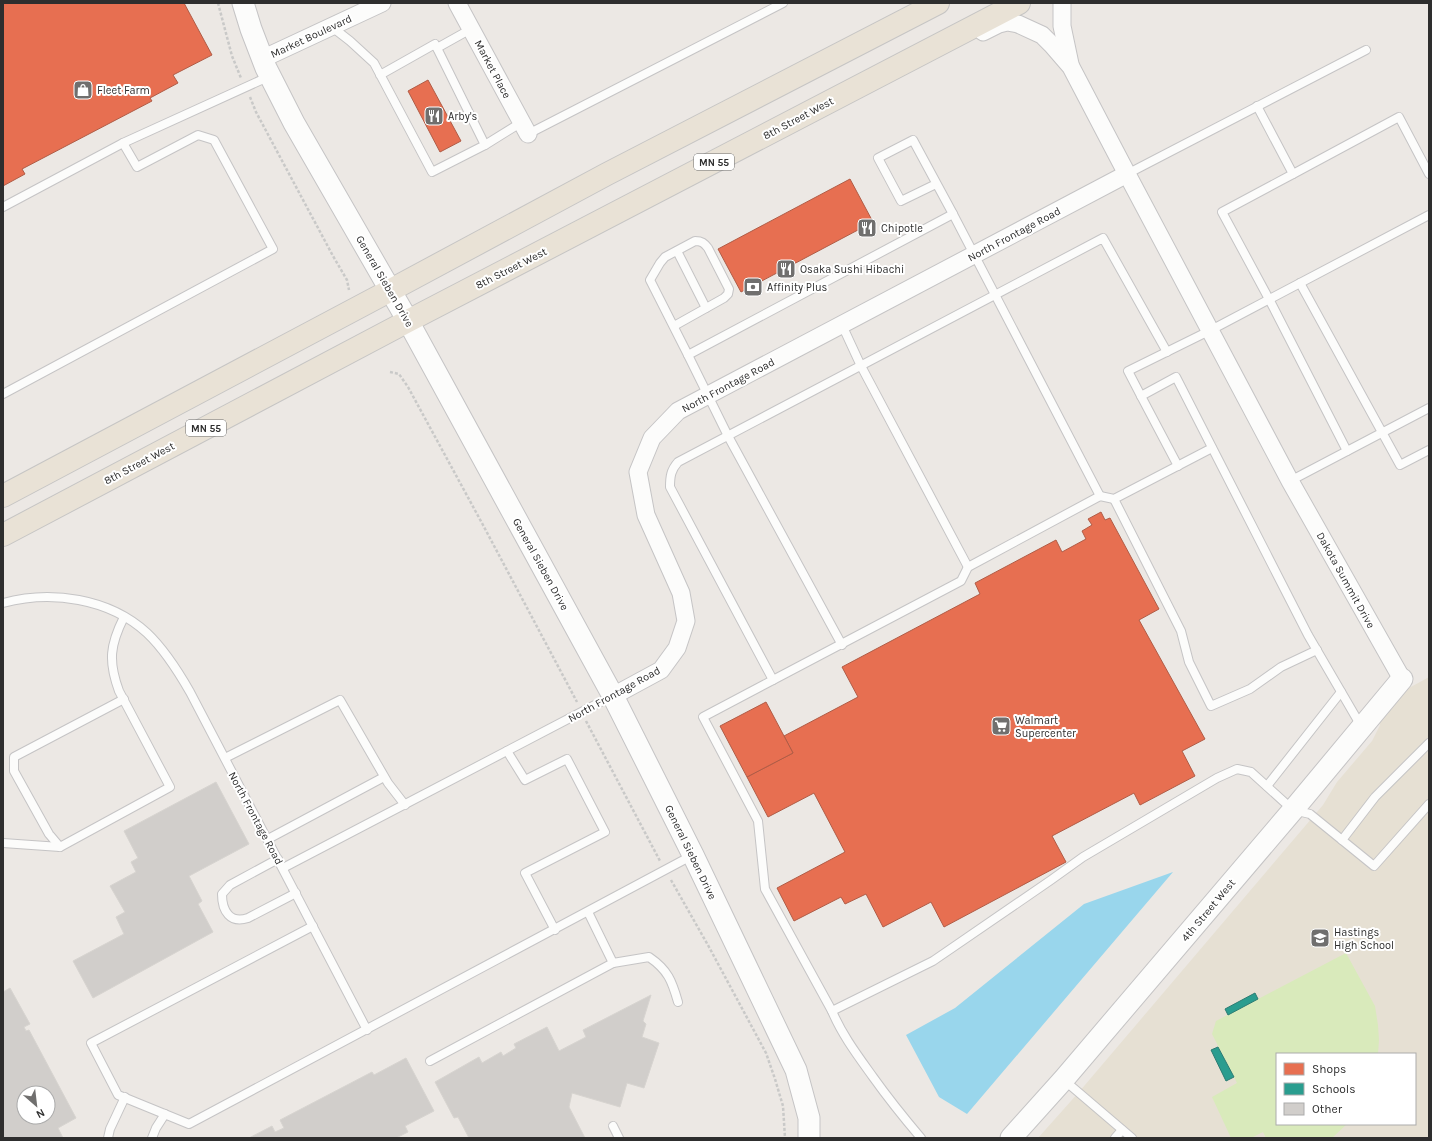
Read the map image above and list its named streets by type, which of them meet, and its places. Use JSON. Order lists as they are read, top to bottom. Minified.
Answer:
{"streets":{"highway":["8th Street West","MN 55"],"street":["Market Boulevard","Market Place","North Frontage Road","General Sieben Drive","Dakota Summit Drive","4th Street West"]},"crossings":[["Market Boulevard","General Sieben Drive"],["8th Street West","General Sieben Drive"],["North Frontage Road","General Sieben Drive"],["North Frontage Road","Dakota Summit Drive"],["Dakota Summit Drive","4th Street West"]],"places":{"shop":["Fleet Farm"],"restaurant":["Arby's","Chipotle","Osaka Sushi Hibachi"],"bank":["Affinity Plus"],"supermarket":["Walmart Supercenter"],"school or university":["Hastings High School"]},"legend":["Shops","Schools","Other"],"north":"bottom right"}
